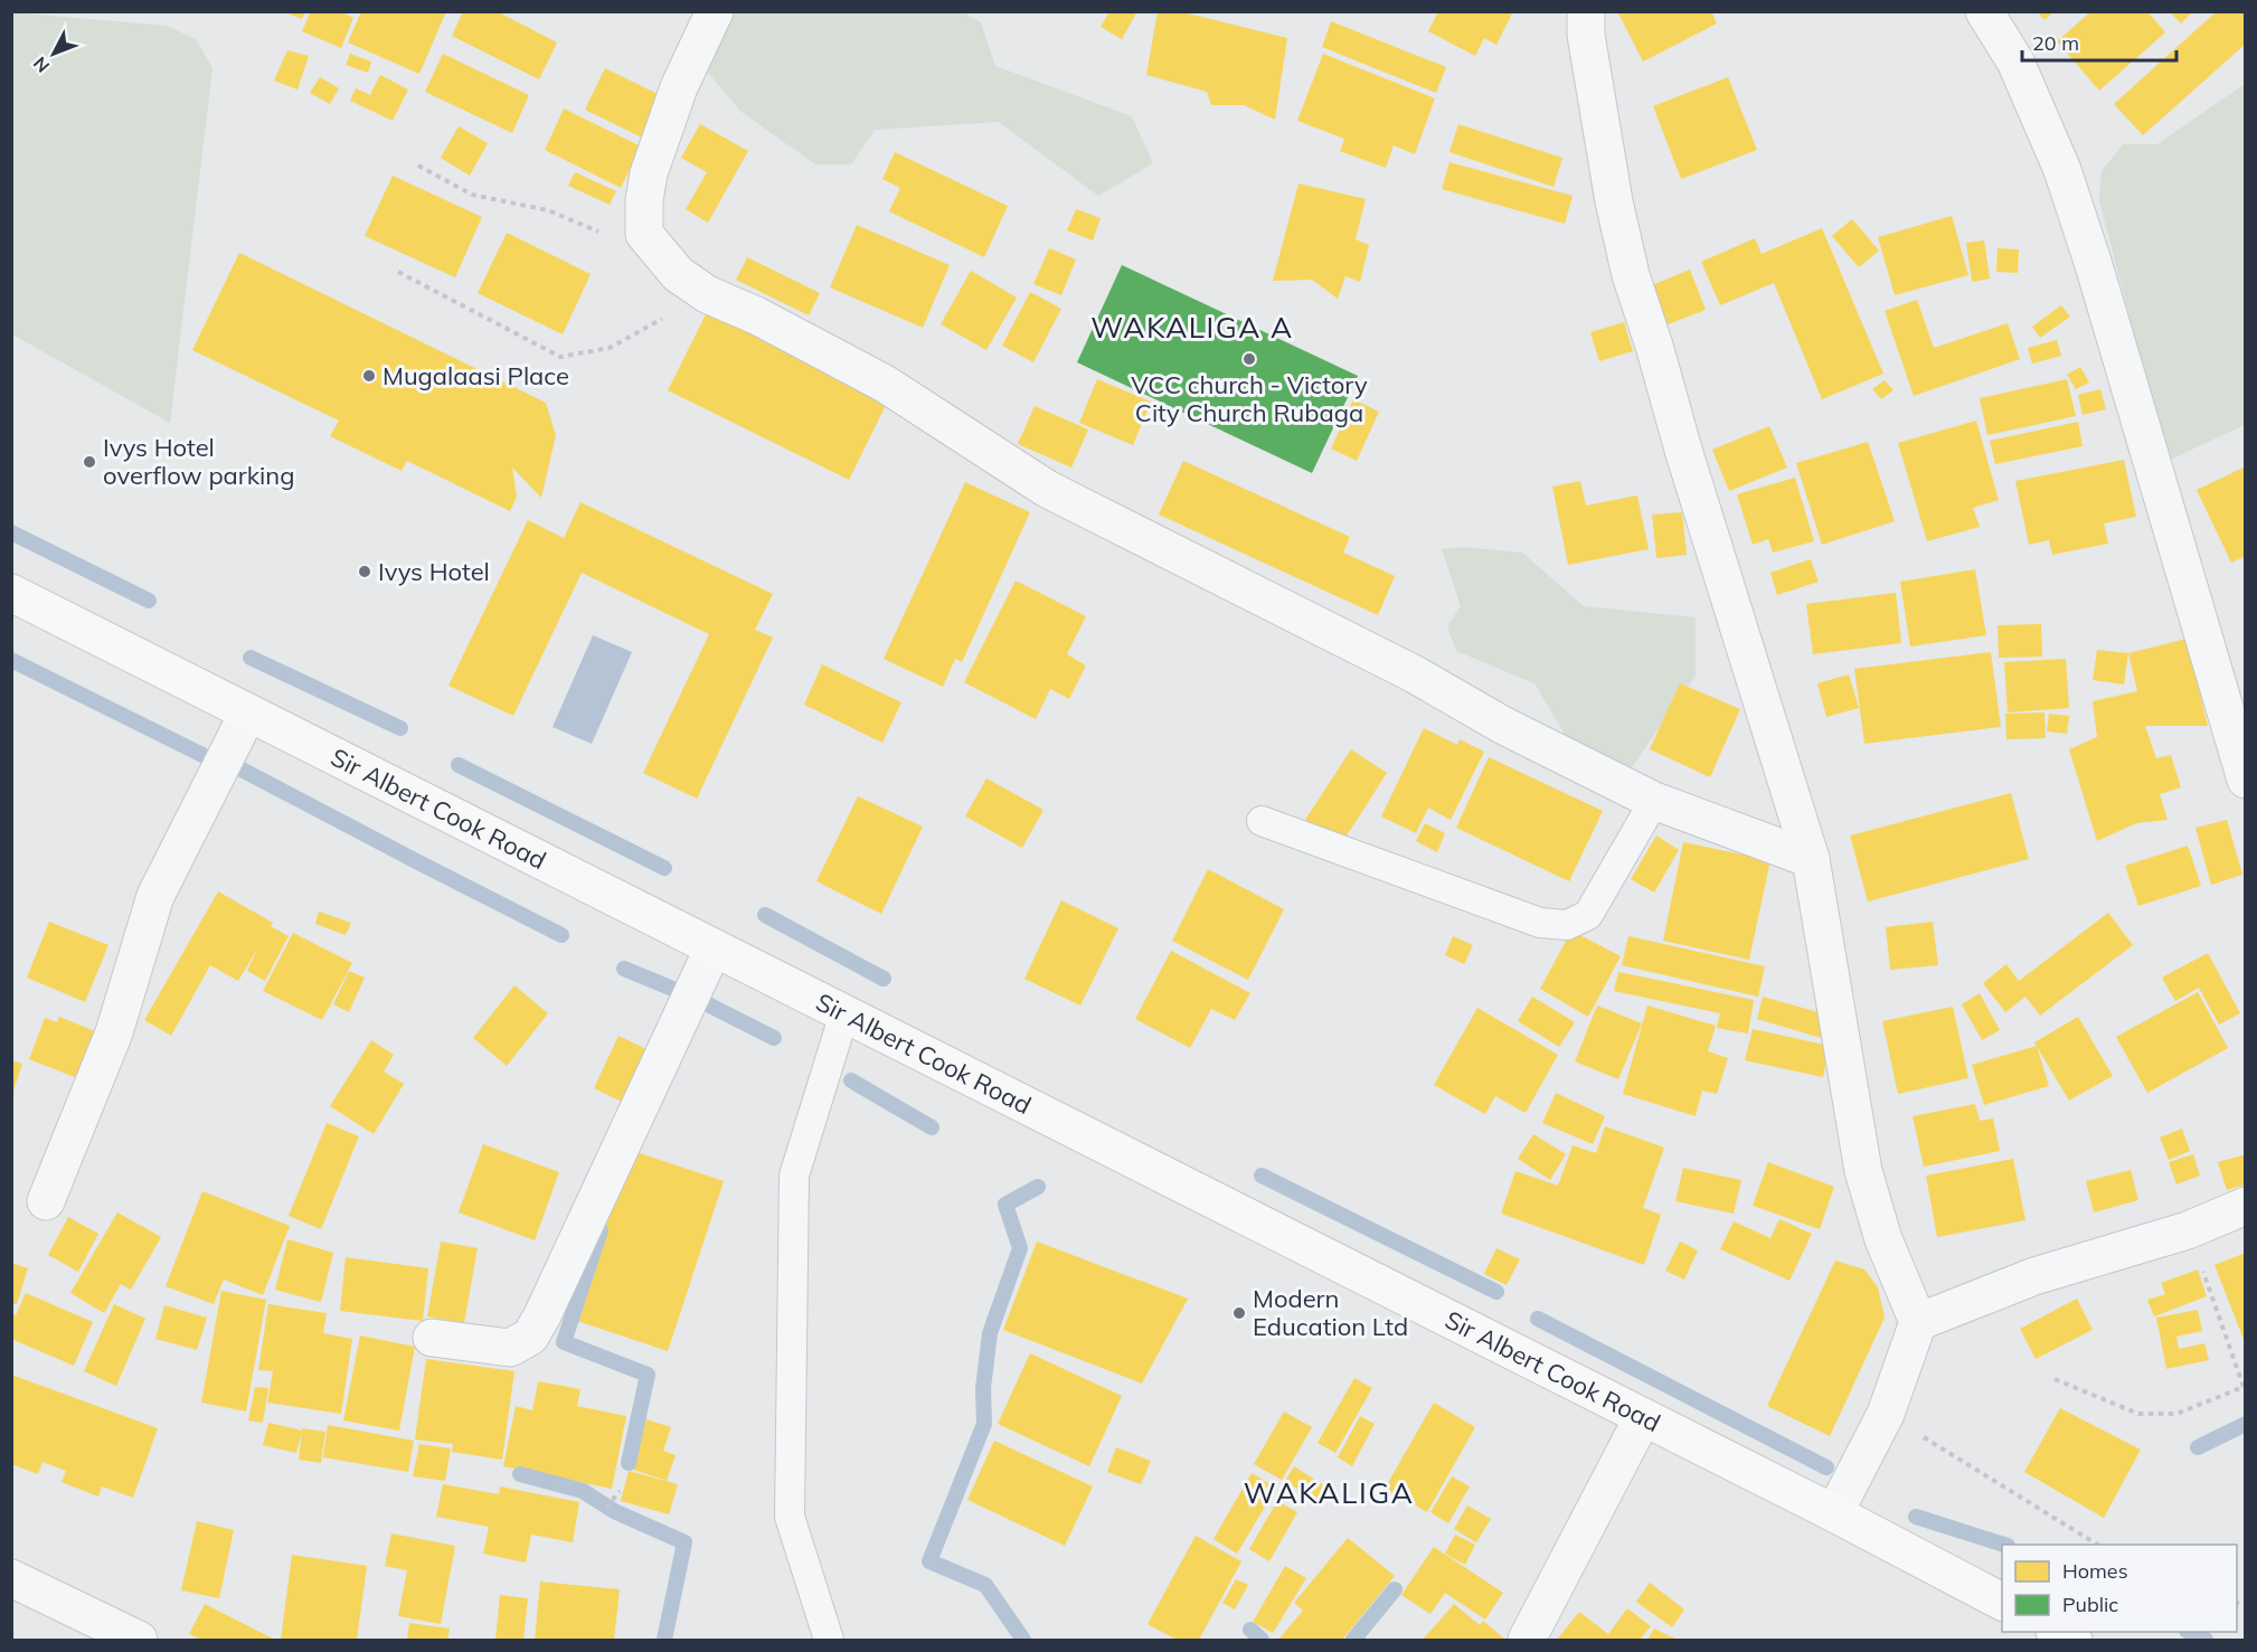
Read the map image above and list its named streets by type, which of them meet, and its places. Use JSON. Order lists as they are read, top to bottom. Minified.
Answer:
{"streets":{"main road":["Sir Albert Cook Road"]},"districts":["WAKALIGA A","WAKALIGA"],"places":["VCC church - Victory City Church Rubaga","Mugalaasi Place","Ivys Hotel overflow parking","Ivys Hotel","Modern Education Ltd"],"legend":["Homes","Public"],"scale_bar":"20 m","north":"bottom left"}
